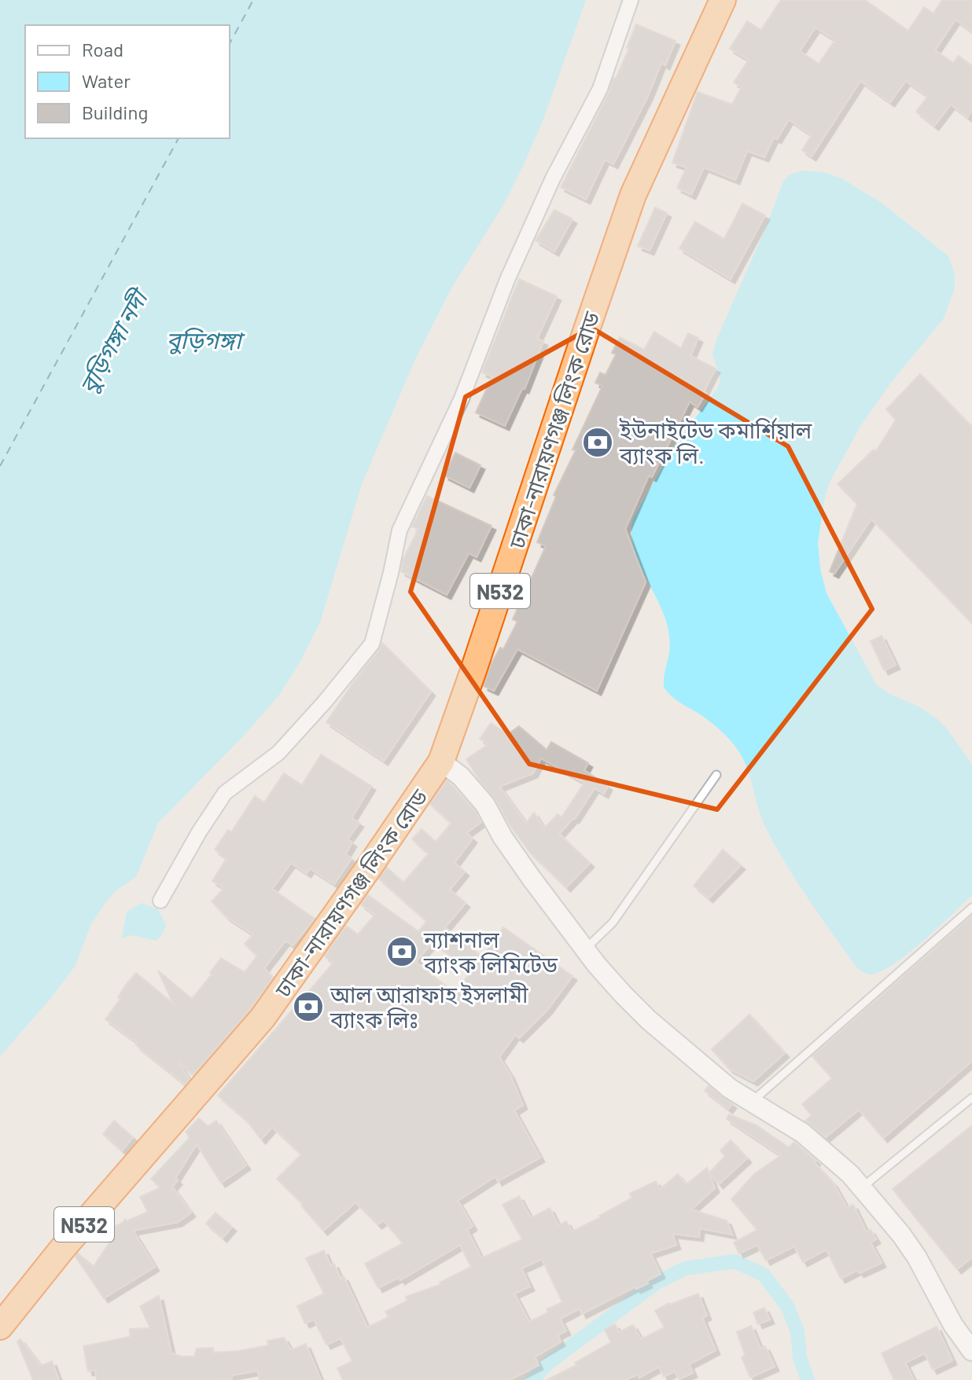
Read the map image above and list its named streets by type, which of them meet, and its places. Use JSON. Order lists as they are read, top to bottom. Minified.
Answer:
{"streets":{"highway":["ঢাকা-নারায়ণগঞ্জ লিংক রোড","N532"]},"water":["বুড়িগঙ্গা","বুড়িগঙ্গা নদী"],"places":{"bank":["ইউনাইটেড কমার্শিয়াল ব্যাংক লি.","ন্যাশনাল ব্যাংক লিমিটেড","আল আরাফাহ ইসলামী ব্যাংক লিঃ"]},"legend":["Road","Water","Building"]}
